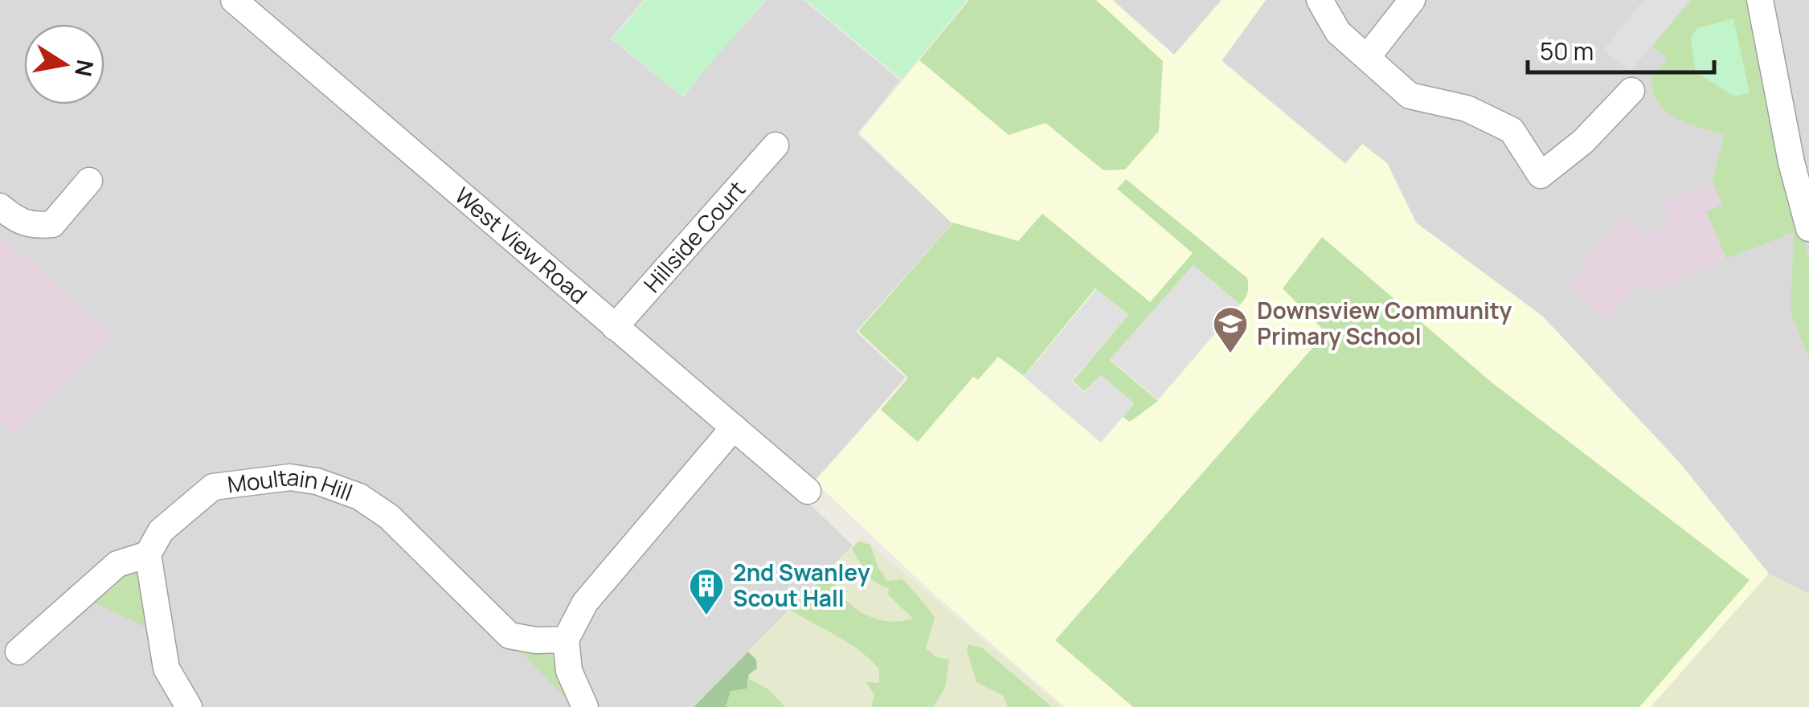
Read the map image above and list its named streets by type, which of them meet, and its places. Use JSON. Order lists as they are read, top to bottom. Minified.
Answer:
{"streets":{"street":["Hillside Court","West View Road","Moultain Hill"]},"crossings":[["Hillside Court","West View Road"]],"places":{"school or university":["Downsview Community Primary School"],"building":["2nd Swanley Scout Hall"]},"scale_bar":"50 m","north":"right"}
